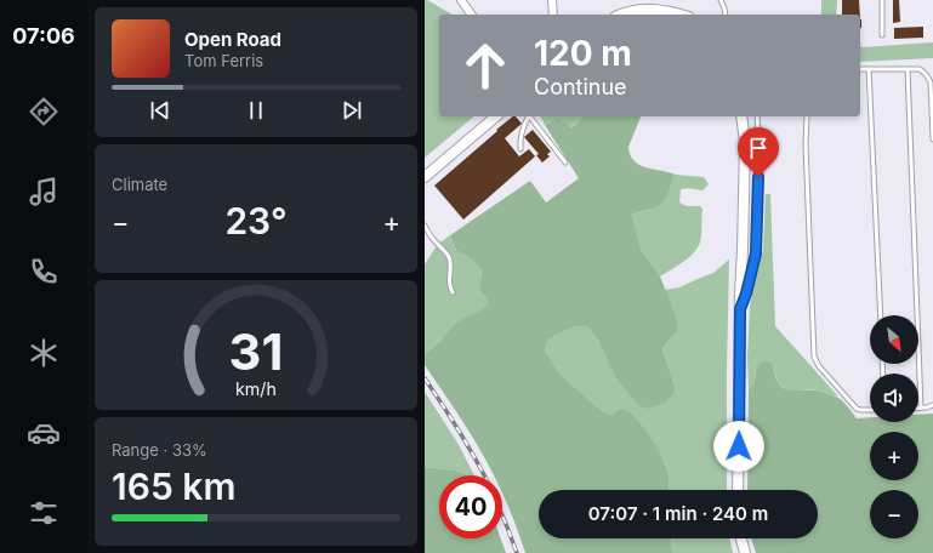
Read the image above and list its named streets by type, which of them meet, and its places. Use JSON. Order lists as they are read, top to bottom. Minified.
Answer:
{"north":"bottom right","page":{"tabs":"07:06","turn":["120 m","Continue"],"song":["Open Road","Tom Ferris"],"tile":["Climate",["Range · 33%","165 km"]],"heat":["−","23°","+"],"map_buttons":["+","−"],"limit":"40","trip":"07:07 · 1 min · 240 m","gauge":["31","km/h"]}}
